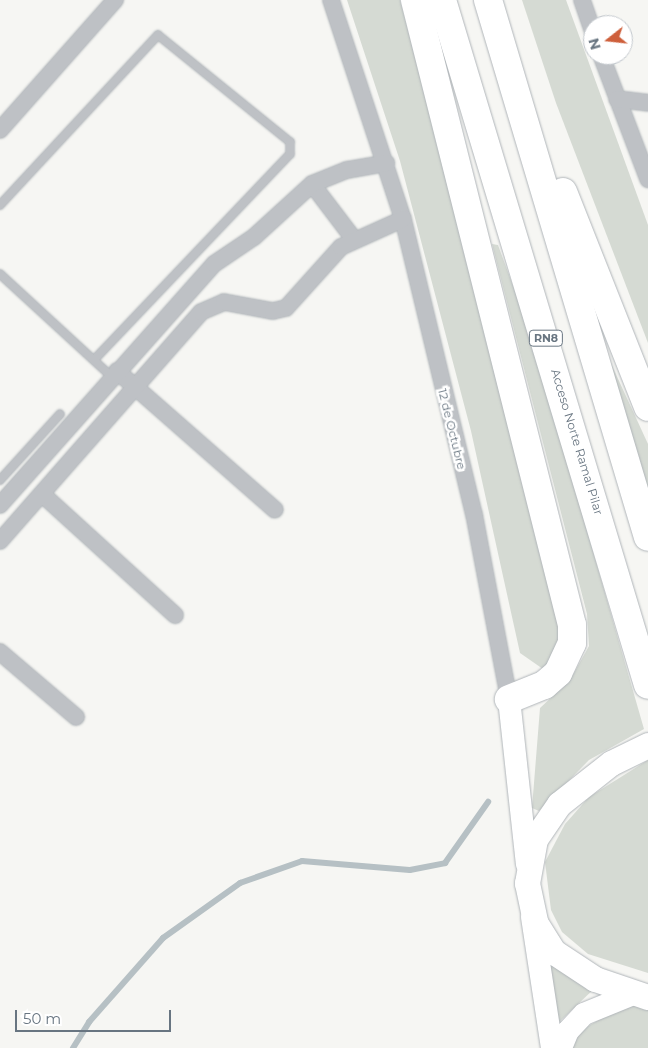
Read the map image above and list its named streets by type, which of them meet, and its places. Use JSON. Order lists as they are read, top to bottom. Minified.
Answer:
{"streets":{"highway":["RN8","Acceso Norte Ramal Pilar"],"street":["12 de Octubre"]},"scale_bar":"50 m","north":"left"}
